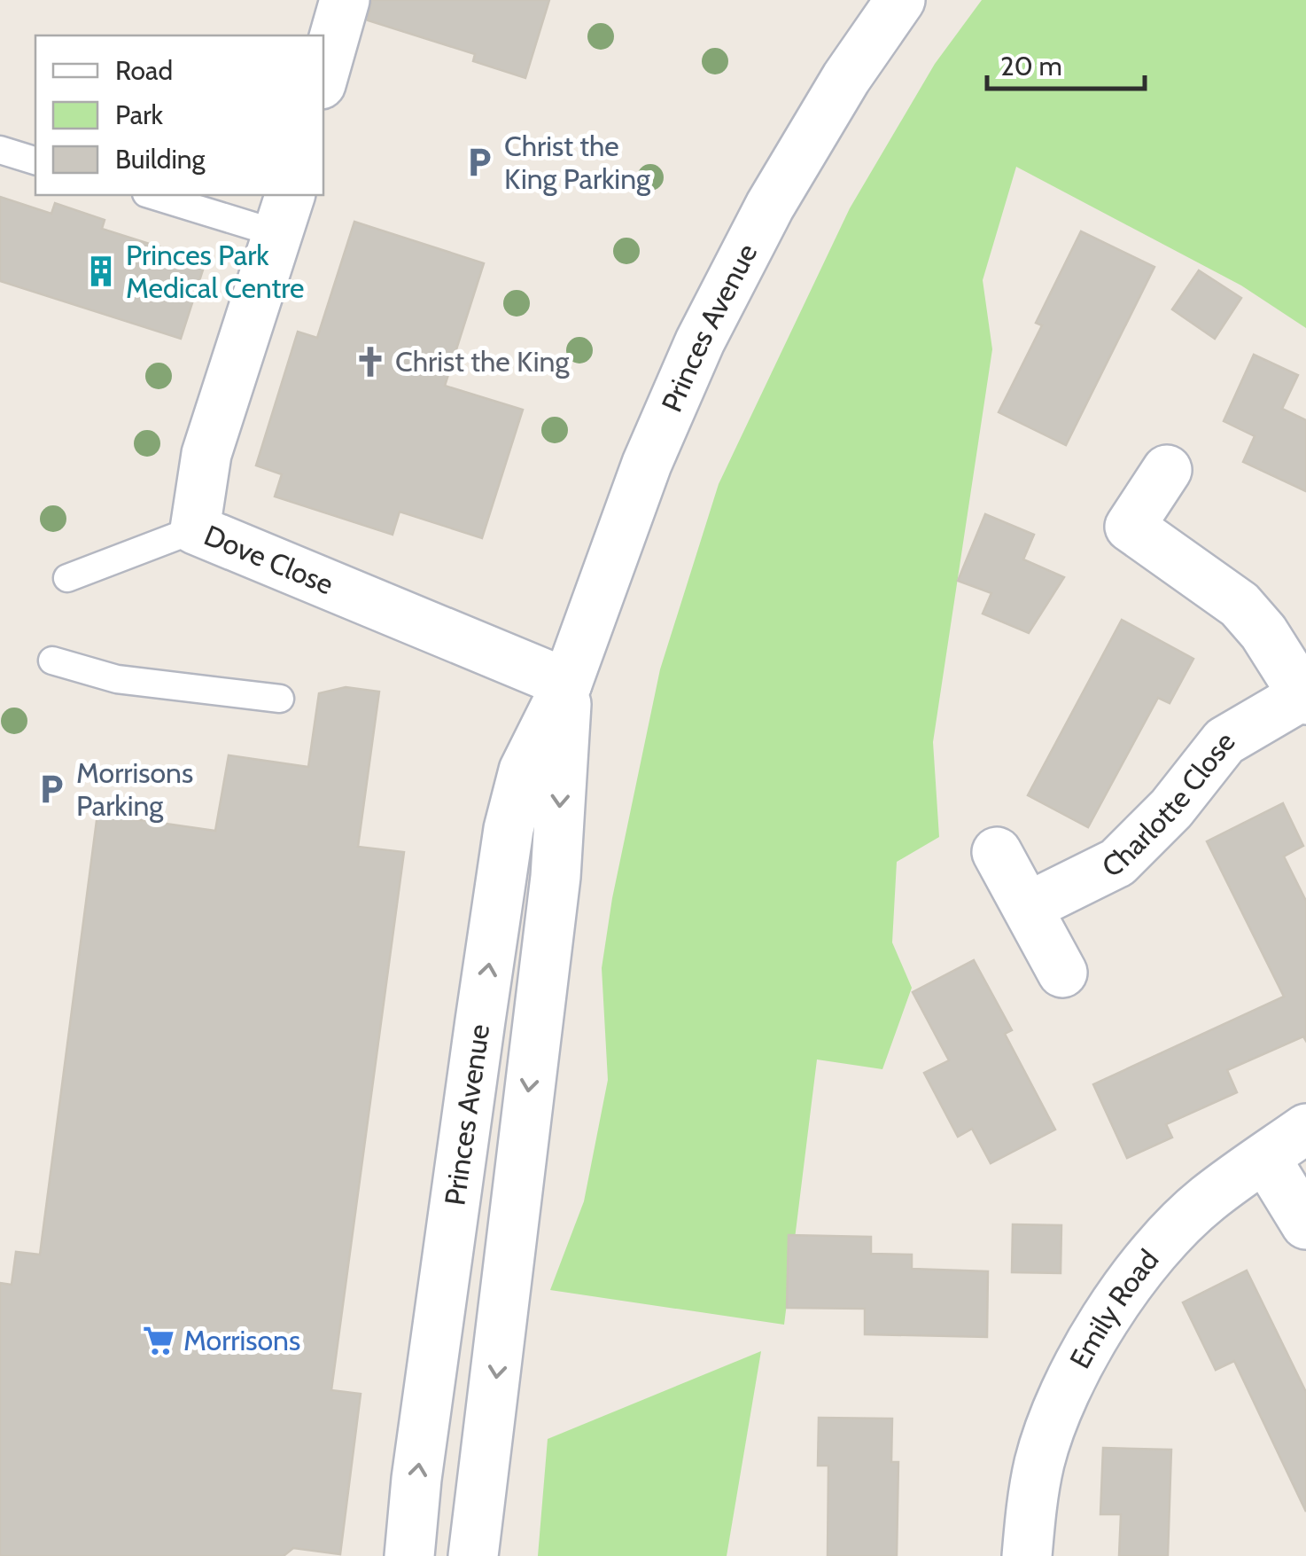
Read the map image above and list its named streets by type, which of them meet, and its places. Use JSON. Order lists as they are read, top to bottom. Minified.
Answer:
{"streets":{"street":["Princes Avenue","Dove Close","Charlotte Close","Emily Road"]},"crossings":[["Princes Avenue","Dove Close"]],"places":{"parking":["Christ the King Parking","Morrisons Parking"],"building":["Princes Park Medical Centre"],"church":["Christ the King"],"supermarket":["Morrisons"]},"legend":["Road","Park","Building"],"scale_bar":"20 m"}
